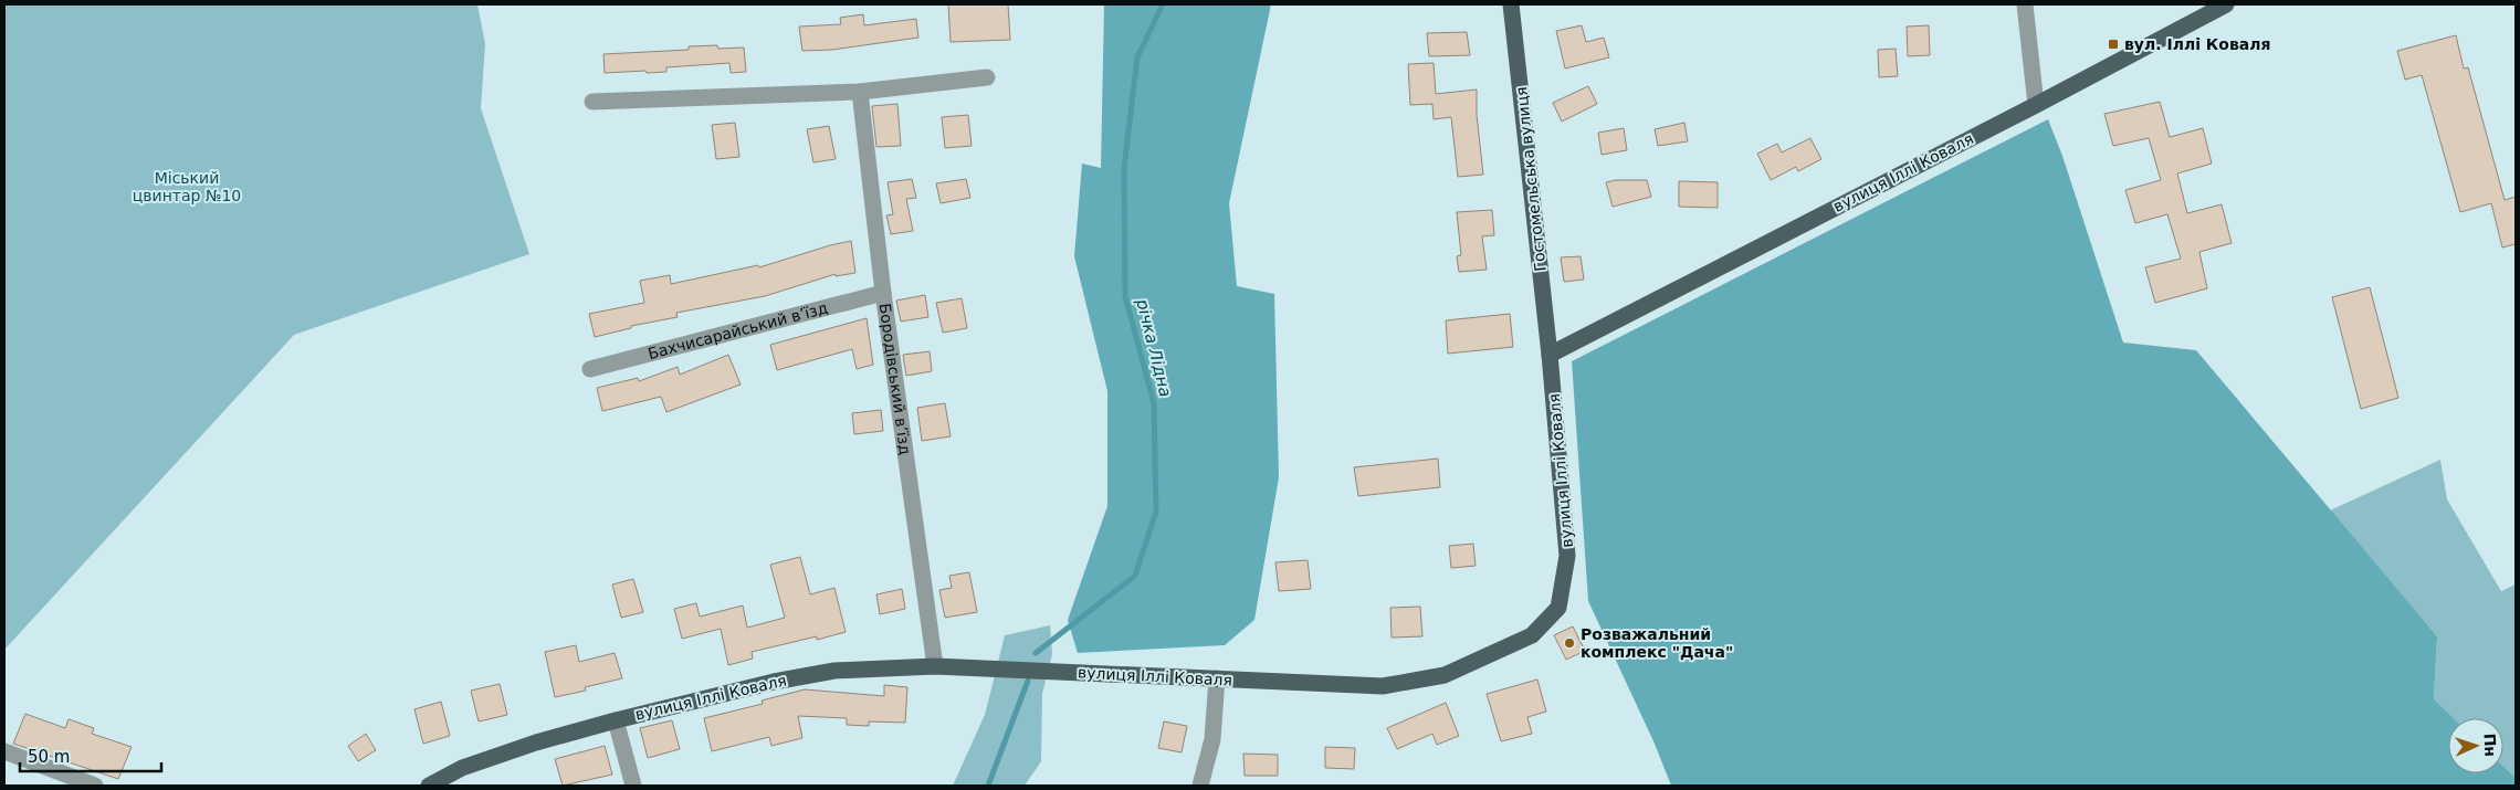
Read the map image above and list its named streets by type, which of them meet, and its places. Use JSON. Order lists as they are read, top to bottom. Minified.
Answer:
{"streets":{"main road":["вулиця Іллі Коваля","Гостомельська вулиця"],"street":["Бахчисарайський в’їзд","Бородівський в’їзд"]},"crossings":[["вулиця Іллі Коваля","Гостомельська вулиця"],["вулиця Іллі Коваля","Бородівський в’їзд"],["Бахчисарайський в’їзд","Бородівський в’їзд"]],"water":["річка Лідна"],"parks":["Міський цвинтар №10"],"places":{"transit":["вул. Іллі Коваля"],"other":["Розважальний комплекс \"Дача\""]},"scale_bar":"50 m","north":"right"}
